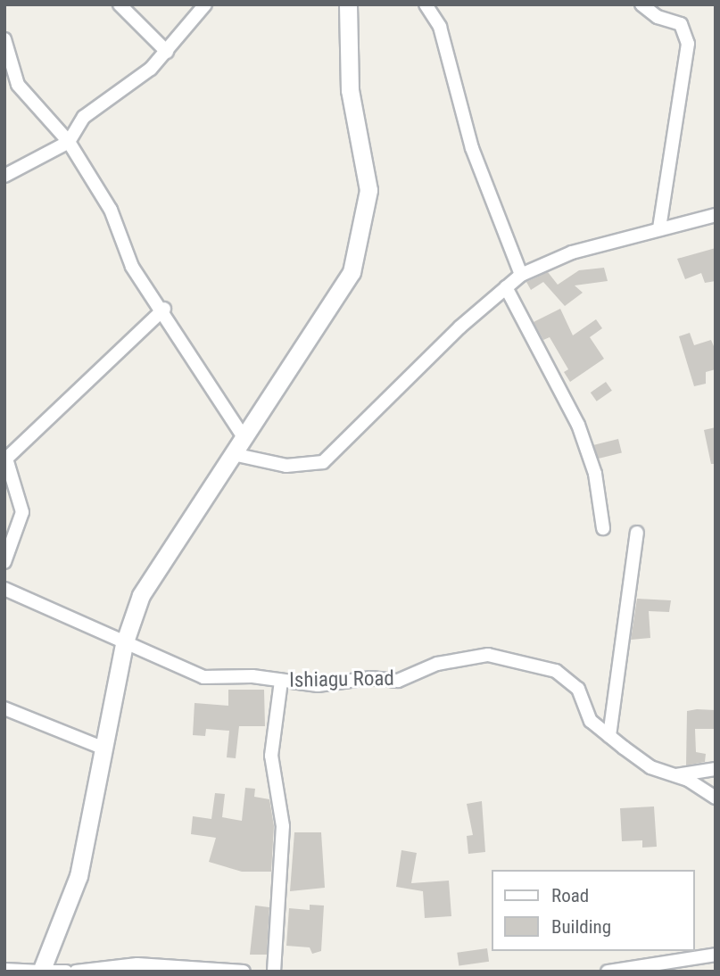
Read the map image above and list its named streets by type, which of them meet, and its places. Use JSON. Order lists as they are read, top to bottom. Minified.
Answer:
{"streets":{"street":["Ishiagu Road"]},"legend":["Road","Building"]}
